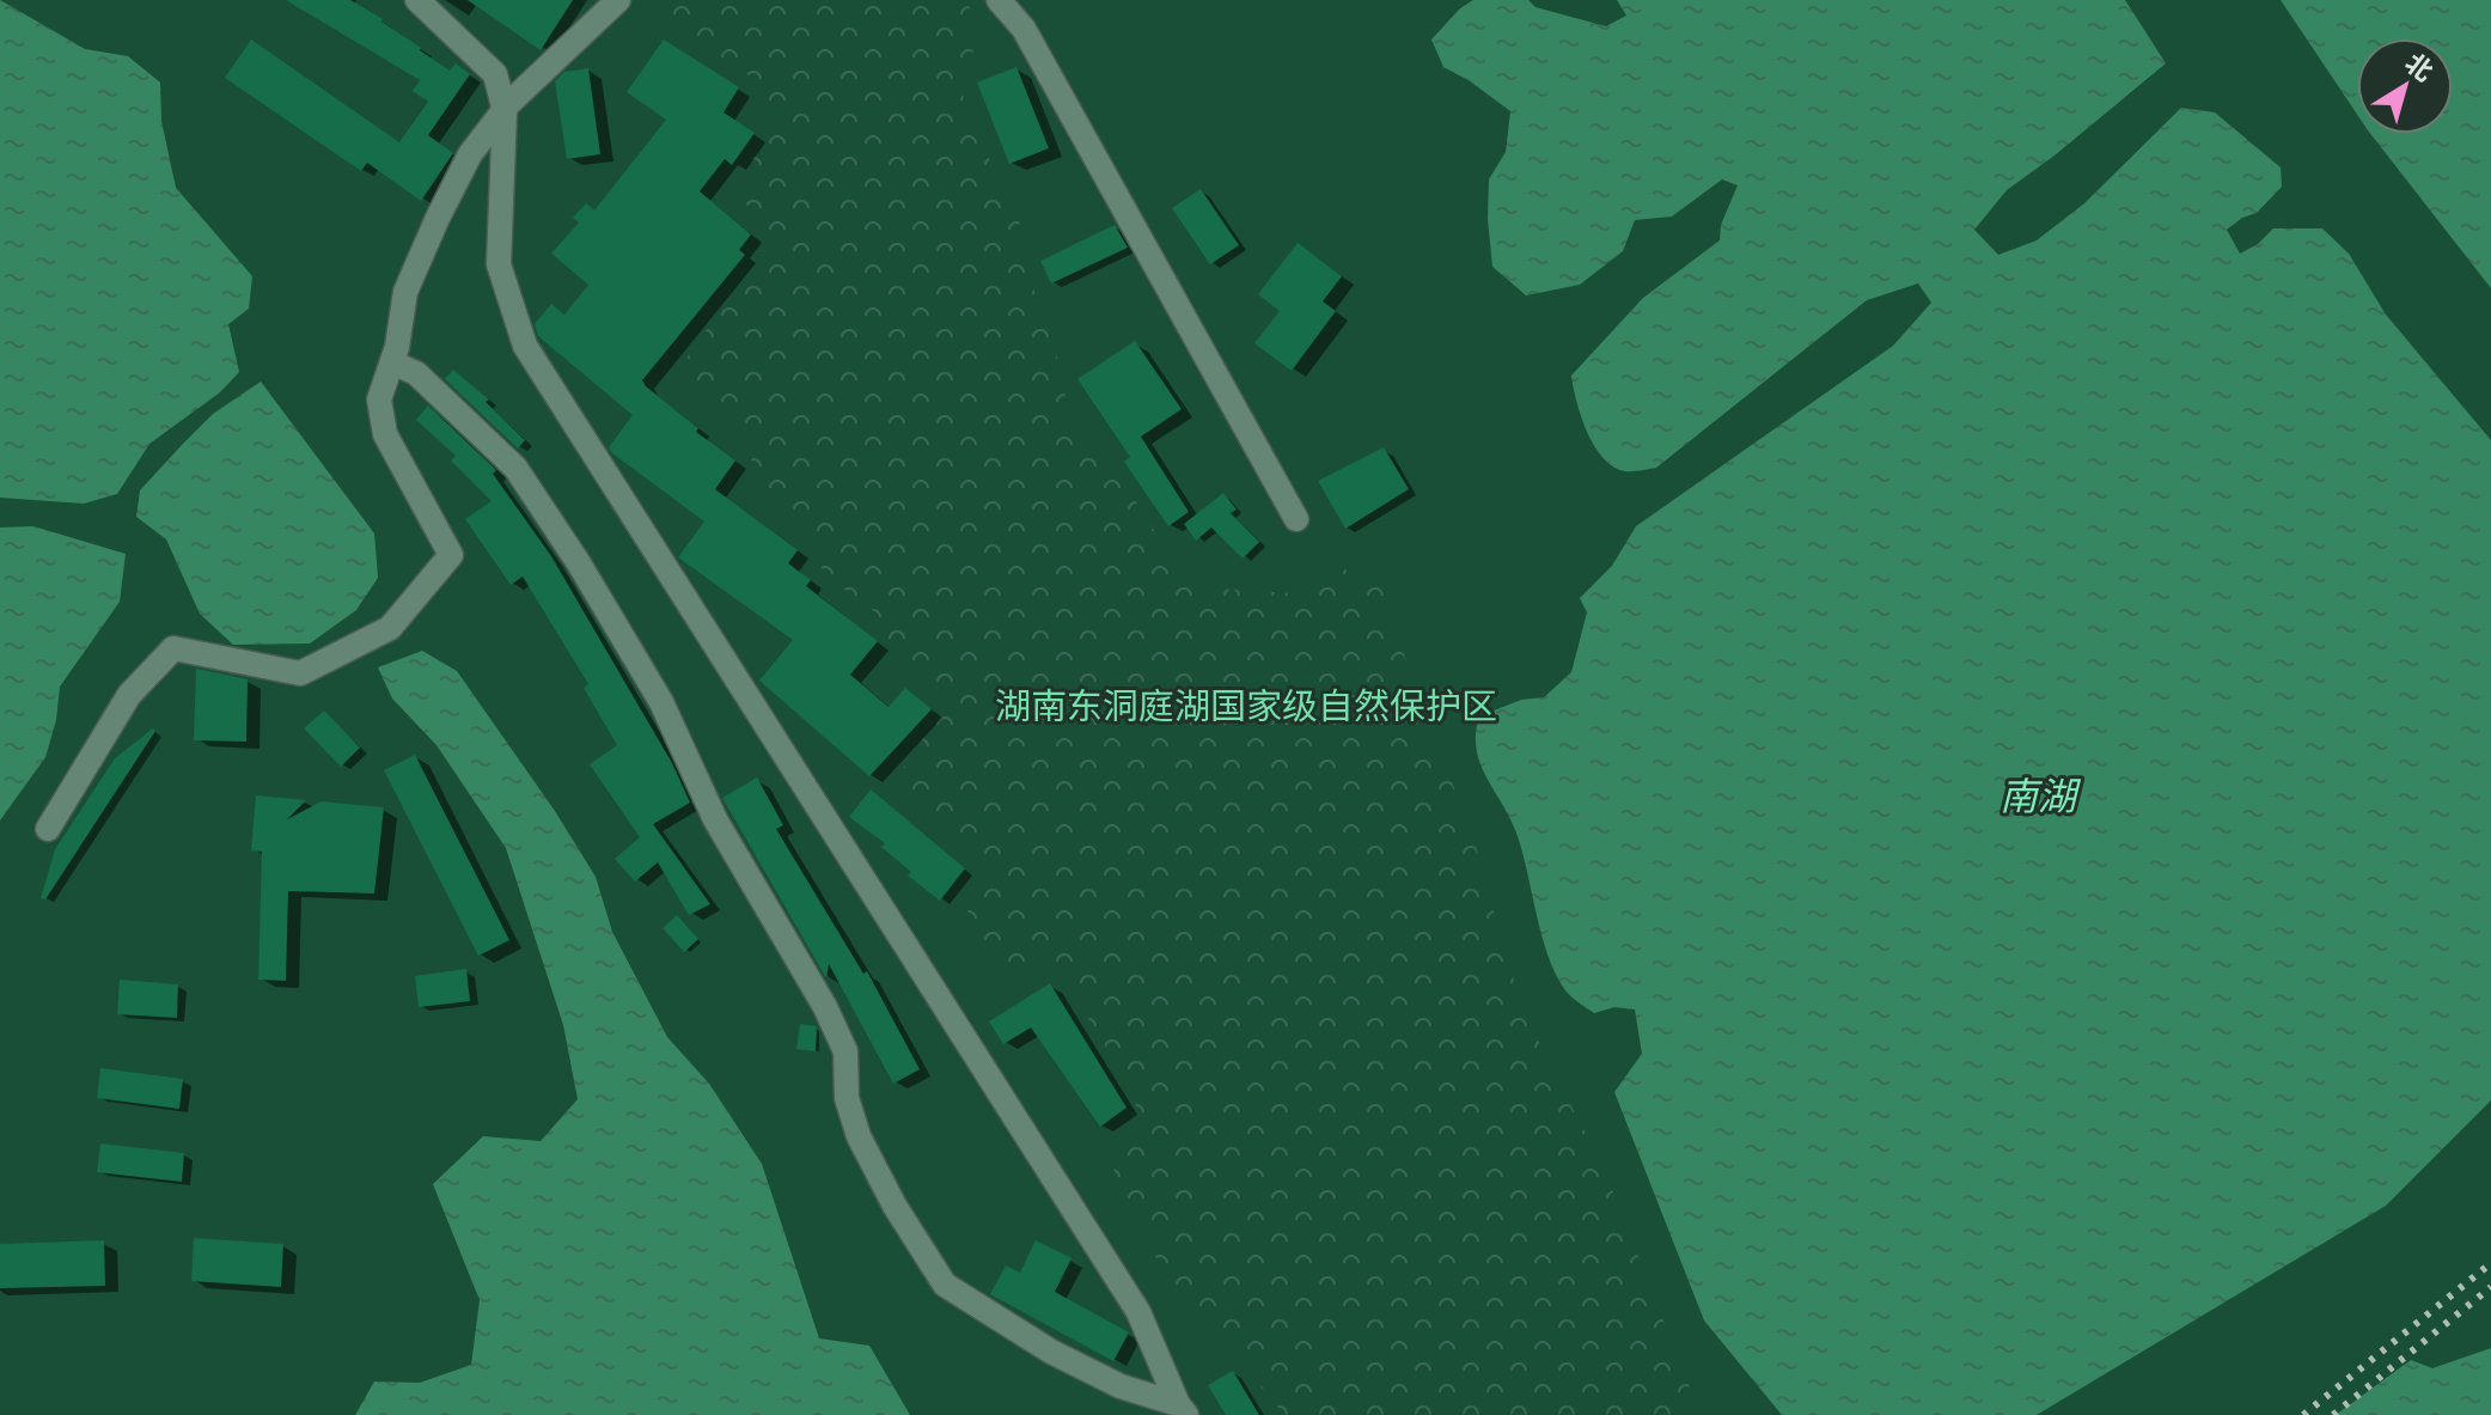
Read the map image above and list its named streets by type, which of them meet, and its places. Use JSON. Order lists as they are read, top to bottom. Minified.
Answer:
{"water":["南湖"],"parks":["湖南东洞庭湖国家级自然保护区"],"north":"top right"}
